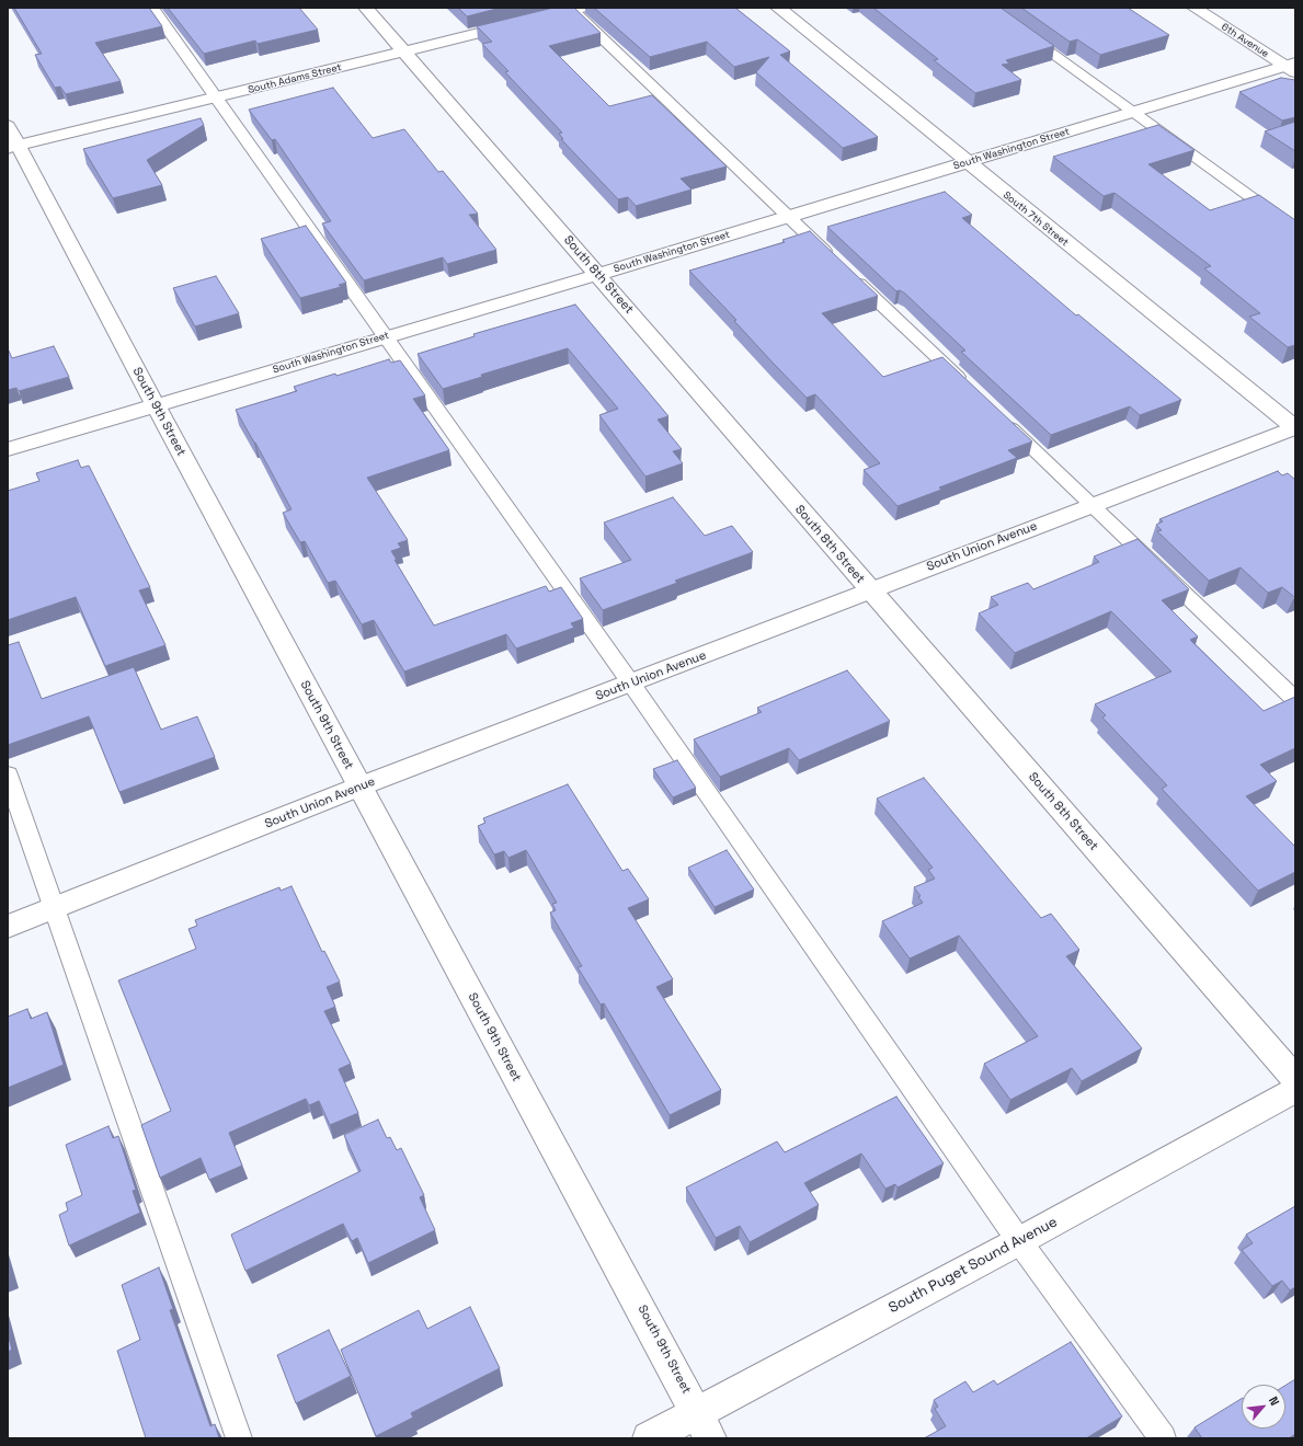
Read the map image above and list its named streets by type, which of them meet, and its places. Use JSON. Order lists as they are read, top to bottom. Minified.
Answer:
{"streets":{"street":["6th Avenue","South Adams Street","South Washington Street","South 7th Street","South 8th Street","South 9th Street","South Union Avenue","South Puget Sound Avenue"]},"crossings":[["6th Avenue","South Washington Street"],["South Adams Street","South 8th Street"],["South Adams Street","South 9th Street"],["South Washington Street","South 7th Street"],["South Washington Street","South 8th Street"],["South Washington Street","South 9th Street"],["South 7th Street","South Union Avenue"],["South 8th Street","South Union Avenue"],["South 9th Street","South Union Avenue"],["South 9th Street","South Puget Sound Avenue"]],"north":"top right"}
